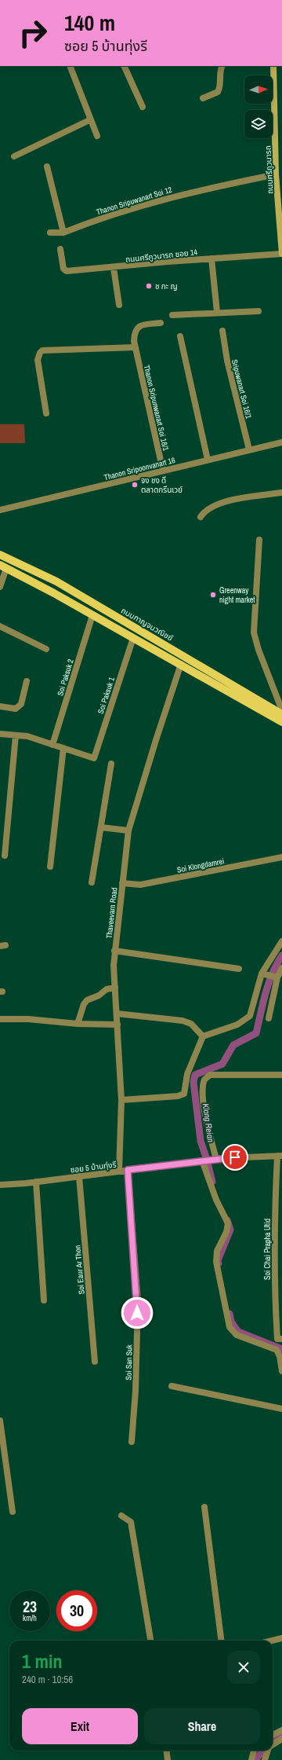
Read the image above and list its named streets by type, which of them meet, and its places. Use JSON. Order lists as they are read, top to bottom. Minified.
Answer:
{"streets":{"main road":["ถนนศรีภูวนารถ","ถนนกาญจนวณิชย์"],"street":["Thanon Sripuwanart Soi 12","ถนนศรีภูวนารถ ซอย 14","Sripuwanart Soi 16/1","Thanon Sripunwanart Soi 16/1","Thanon Sripoonvanart 16","Soi Paksuk 2","Soi Paksuk 1","Soi Klongdamrei","Thaveevarn Road","ซอย 5 บ้านทุ่งรี","Soi Chai Prapha Utid","Soi Eaur Ar Thon","Soi San Suk"]},"crossings":[["ถนนศรีภูวนารถ","Thanon Sripuwanart Soi 12"],["ถนนศรีภูวนารถ","ถนนศรีภูวนารถ ซอย 14"],["Sripuwanart Soi 16/1","Thanon Sripoonvanart 16"],["Thanon Sripunwanart Soi 16/1","Thanon Sripoonvanart 16"],["Soi Klongdamrei","Thaveevarn Road"],["Thaveevarn Road","ซอย 5 บ้านทุ่งรี"],["ซอย 5 บ้านทุ่งรี","Soi Chai Prapha Utid"],["ซอย 5 บ้านทุ่งรี","Soi Eaur Ar Thon"],["ซอย 5 บ้านทุ่งรี","Soi San Suk"]],"water":["Klong Reian"],"places":["ช กะ ญ","จง ชง ดี ตลาดกรีนเวย์","Greenway night market"],"north":"right","page":{"turn":["140 m","ซอย 5 บ้านทุ่งรี"],"speed":"23 km/h","limit":"30","heading":["1 min","240 m · 10:56"],"buttons":["Exit","Share"]}}
